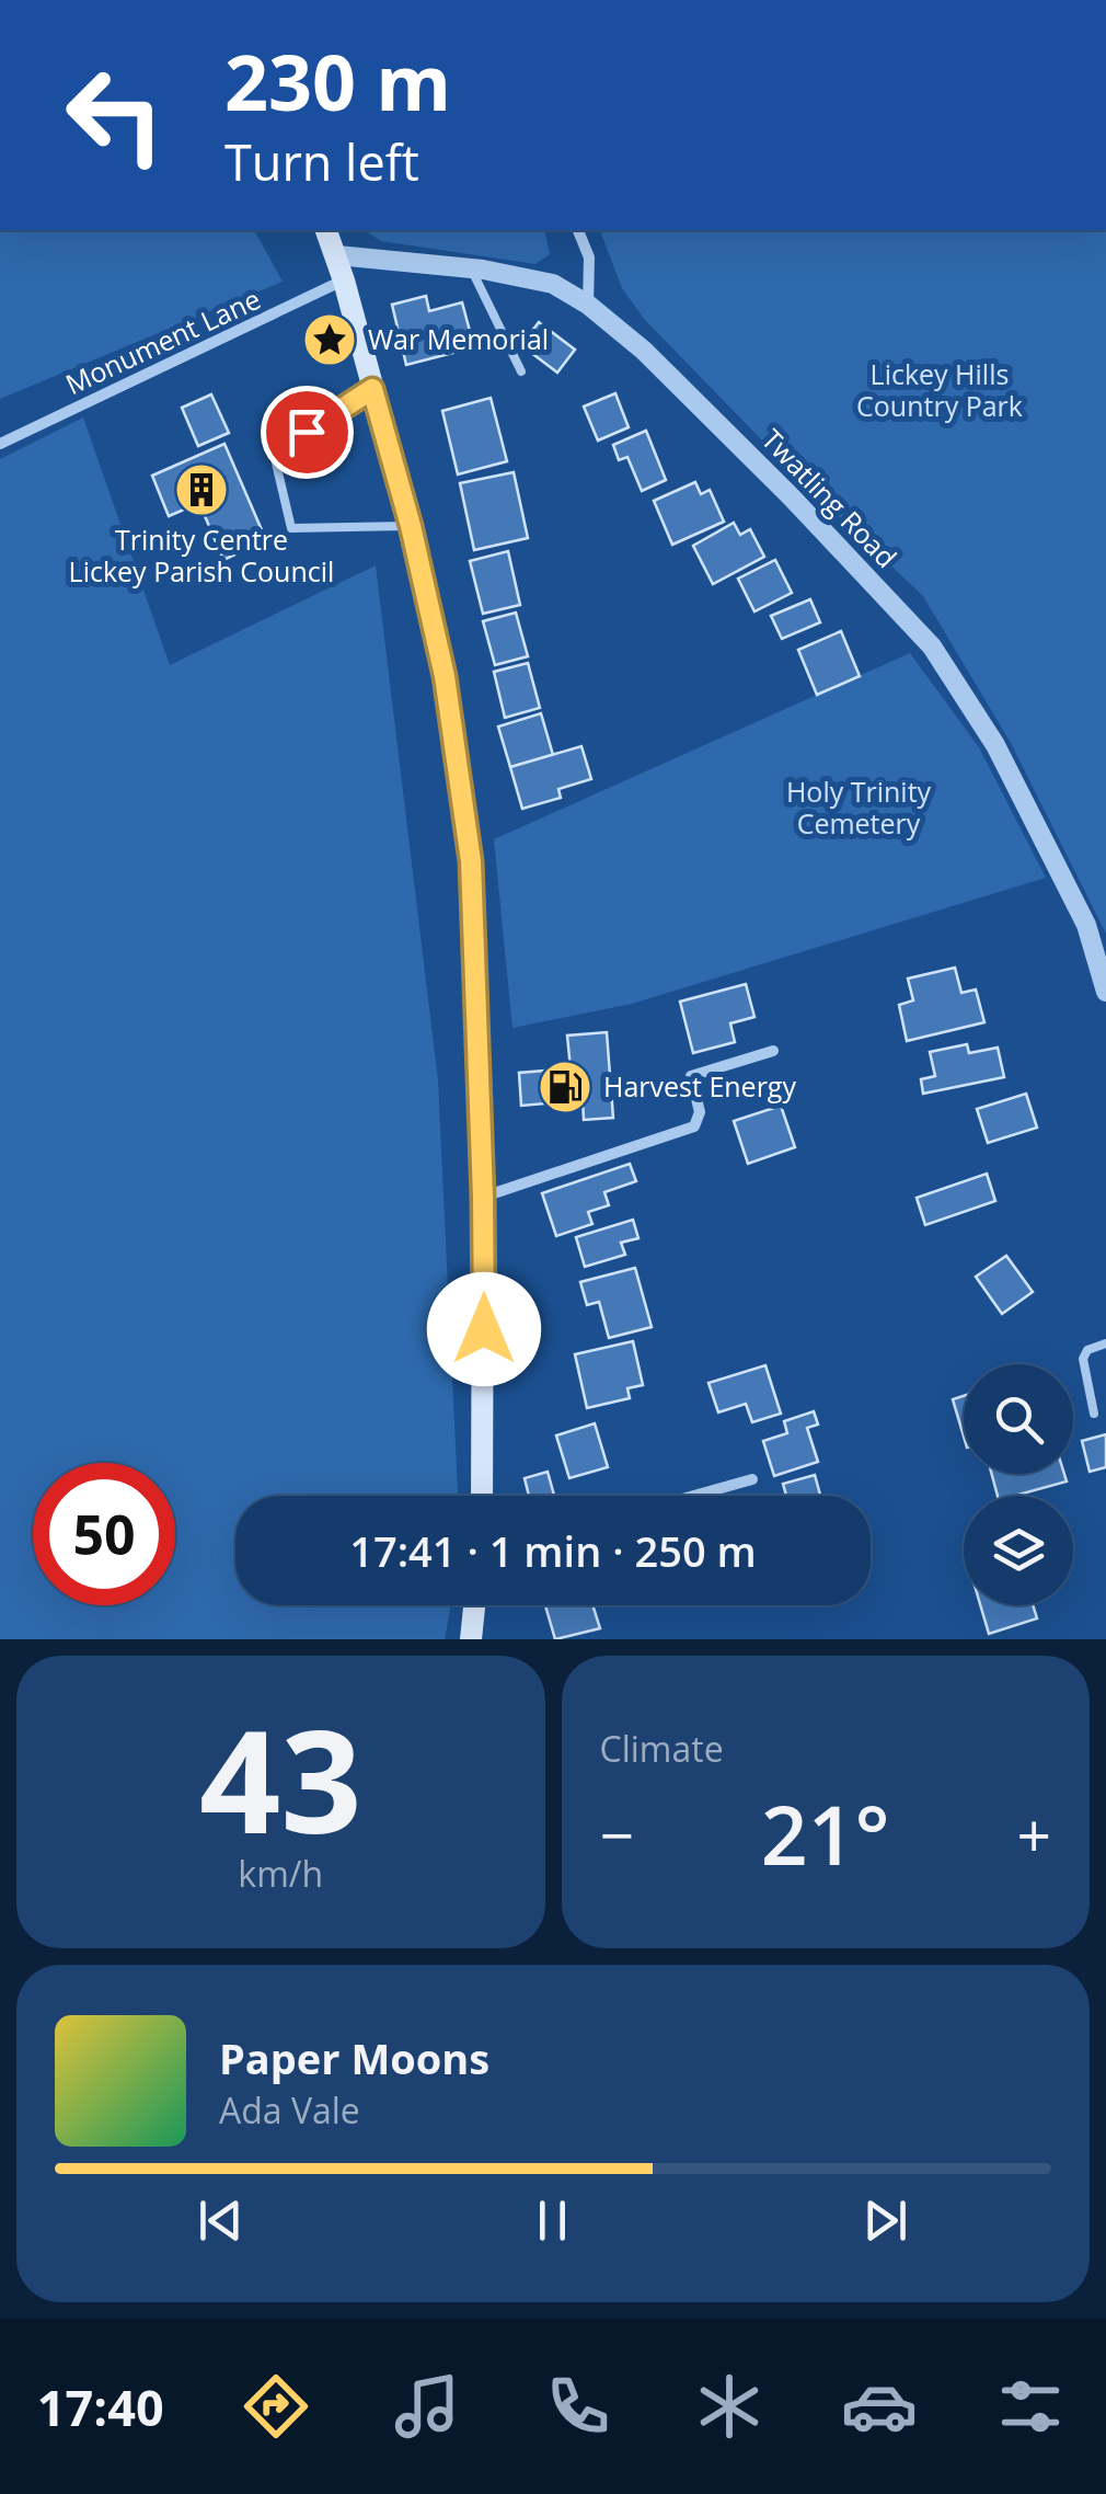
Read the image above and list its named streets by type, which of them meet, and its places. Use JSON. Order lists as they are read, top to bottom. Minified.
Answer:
{"streets":{"street":["Monument Lane","Twatling Road"]},"parks":["Lickey Hills Country Park","Holy Trinity Cemetery"],"places":{"place":["War Memorial"],"building":["Trinity Centre Lickey Parish Council"],"fuel station":["Harvest Energy"]},"page":{"turn":["230 m","Turn left"],"limit":"50","trip":"17:41 · 1 min · 250 m","tile":[["43","km/h"],"Climate"],"heat":["−","21°","+"],"song":["Paper Moons","Ada Vale"],"tabs":"17:40"}}
